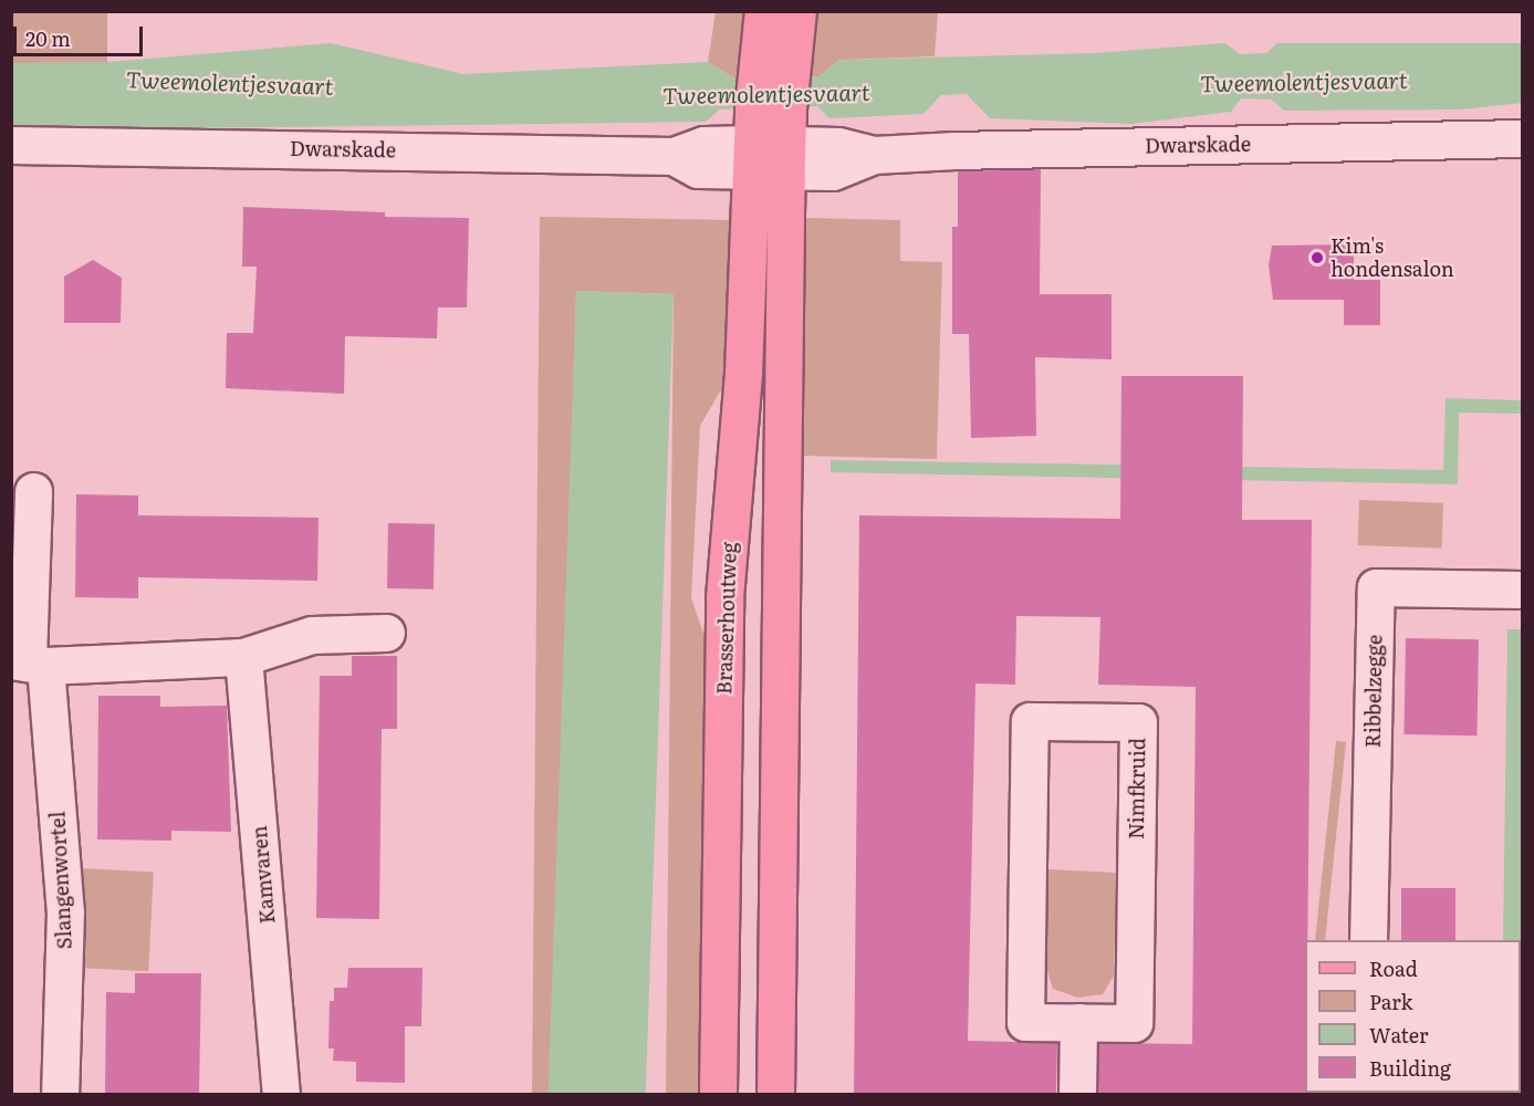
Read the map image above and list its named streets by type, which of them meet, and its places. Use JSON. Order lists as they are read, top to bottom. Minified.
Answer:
{"streets":{"main road":["Brasserhoutweg"],"street":["Dwarskade","Ribbelzegge","Nimfkruid","Kamvaren","Slangenwortel"]},"crossings":[["Dwarskade","Brasserhoutweg"]],"water":["Tweemolentjesvaart"],"places":["Kim's hondensalon"],"legend":["Road","Park","Water","Building"],"scale_bar":"20 m"}
